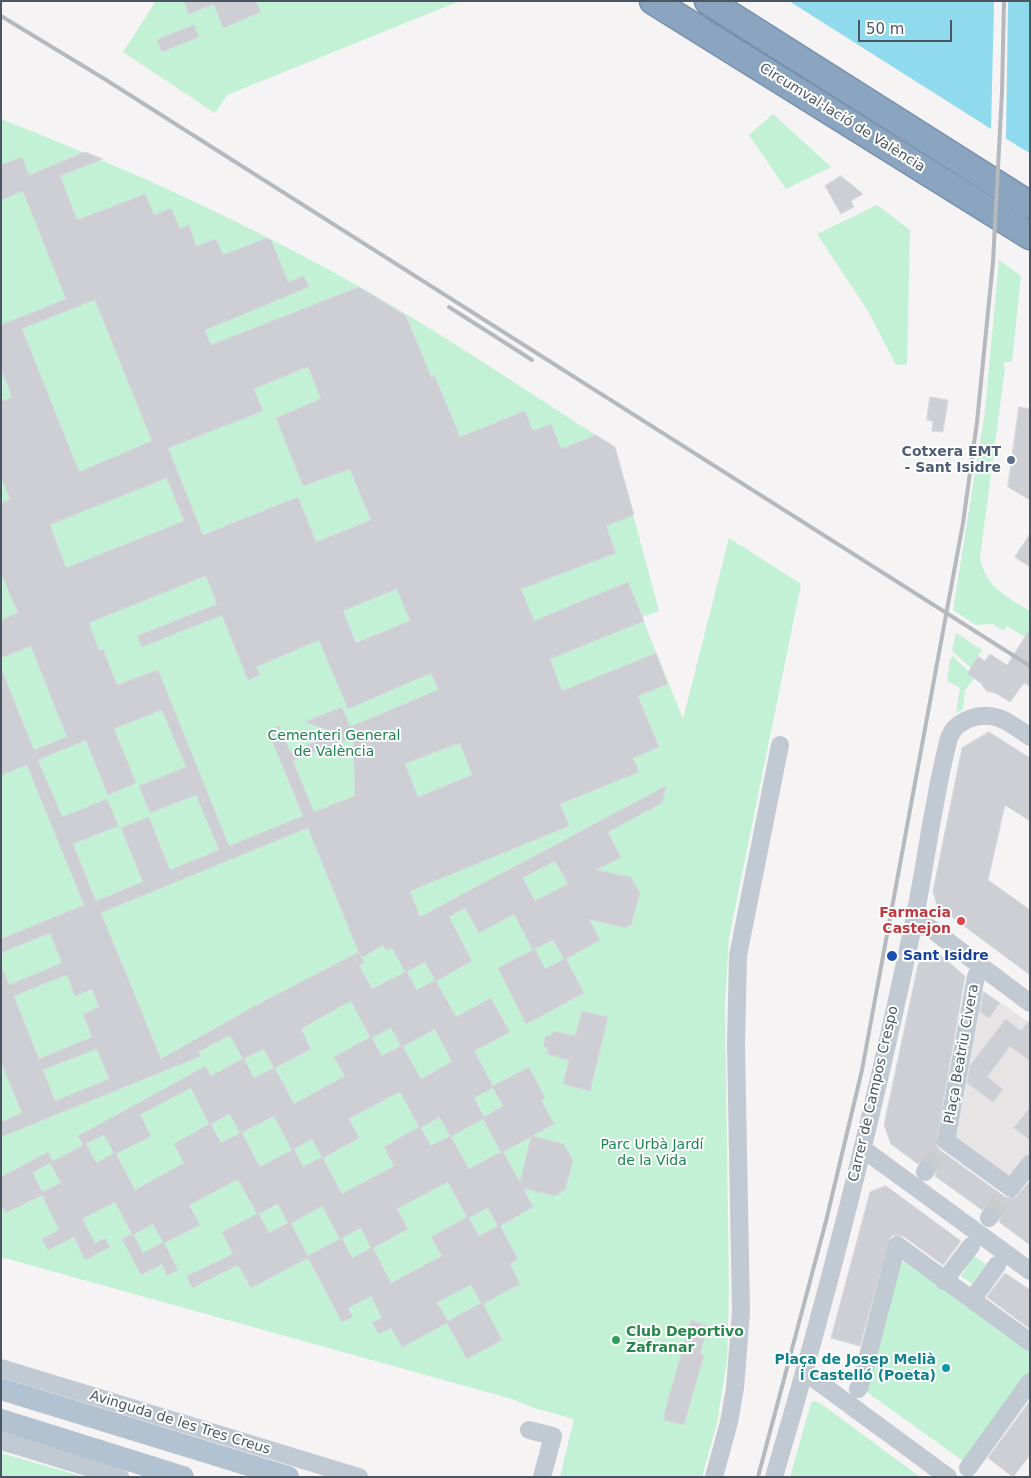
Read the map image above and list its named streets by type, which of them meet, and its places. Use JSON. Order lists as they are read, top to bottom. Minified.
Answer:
{"streets":{"highway":["Circumval·lació de València"],"main road":["Avinguda de les Tres Creus"],"street":["Plaça Beatriu Civera","Carrer de Campos Crespo"]},"parks":["Cementeri General de València","Parc Urbà Jardí de la Vida"],"places":["Cotxera EMT - Sant Isidre","Farmacia Castejon","Sant Isidre","Club Deportivo Zafranar","Plaça de Josep Melià i Castelló (Poeta)"],"scale_bar":"50 m"}
